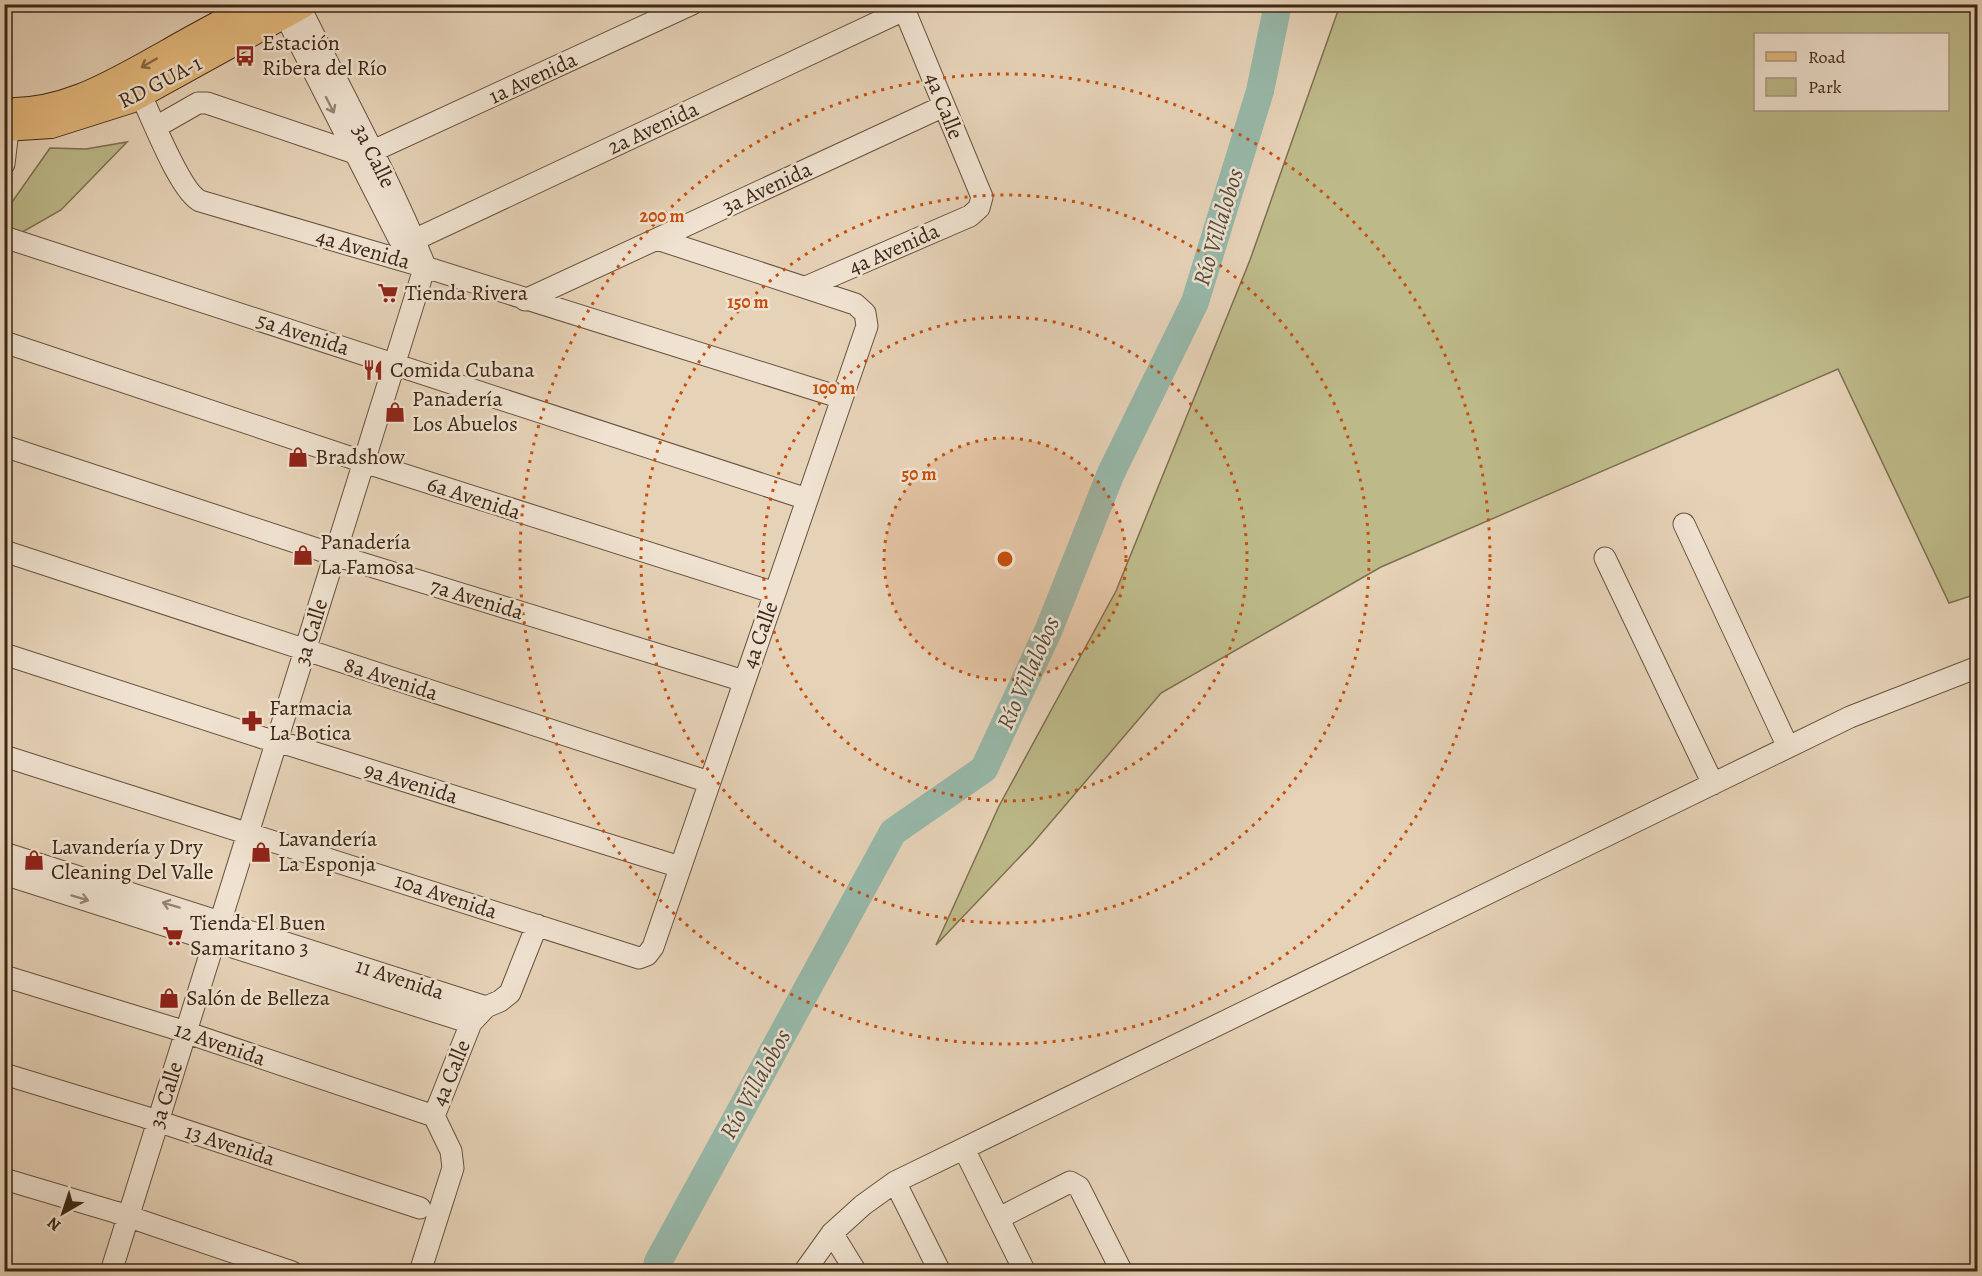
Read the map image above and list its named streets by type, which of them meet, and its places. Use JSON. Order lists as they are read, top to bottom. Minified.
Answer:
{"streets":{"main road":["RD GUA-1"],"street":["1a Avenida","4a Calle","2a Avenida","3a Calle","3a Avenida","4a Avenida","5a Avenida","6a Avenida","7a Avenida","8a Avenida","9a Avenida","10a Avenida","11 Avenida","12 Avenida","13 Avenida"]},"crossings":[["1a Avenida","3a Calle"],["RD GUA-1","3a Calle"],["RD GUA-1","4a Avenida"],["4a Calle","2a Avenida"],["4a Calle","3a Avenida"],["4a Calle","4a Avenida"],["4a Calle","5a Avenida"],["4a Calle","6a Avenida"],["4a Calle","7a Avenida"],["4a Calle","8a Avenida"],["4a Calle","9a Avenida"],["4a Calle","10a Avenida"],["4a Calle","11 Avenida"],["4a Calle","12 Avenida"],["2a Avenida","3a Calle"],["3a Calle","4a Avenida"],["3a Calle","5a Avenida"],["3a Calle","6a Avenida"],["3a Calle","7a Avenida"],["3a Calle","8a Avenida"],["3a Calle","9a Avenida"],["3a Calle","10a Avenida"],["3a Calle","11 Avenida"],["3a Calle","12 Avenida"],["3a Calle","13 Avenida"],["3a Avenida","4a Avenida"]],"water":["Río Villalobos"],"places":{"bus stop":["Estación Ribera del Río"],"supermarket":["Tienda Rivera","Tienda El Buen Samaritano 3"],"restaurant":["Comida Cubana"],"shop":["Panadería Los Abuelos","Bradshow","Panadería La Famosa","Lavandería La Esponja","Lavandería y Dry Cleaning Del Valle","Salón de Belleza"],"pharmacy":["Farmacia La Botica"]},"legend":["Road","Park"],"north":"bottom left","rings":["200 m","150 m","100 m","50 m"]}
